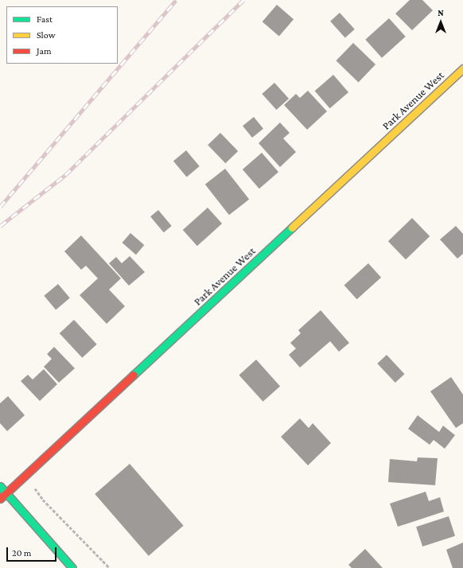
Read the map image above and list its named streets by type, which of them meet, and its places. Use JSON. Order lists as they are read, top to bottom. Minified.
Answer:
{"streets":{"main road":["Park Avenue West"]},"legend":["Fast","Slow","Jam"],"scale_bar":"20 m","north":"top"}
